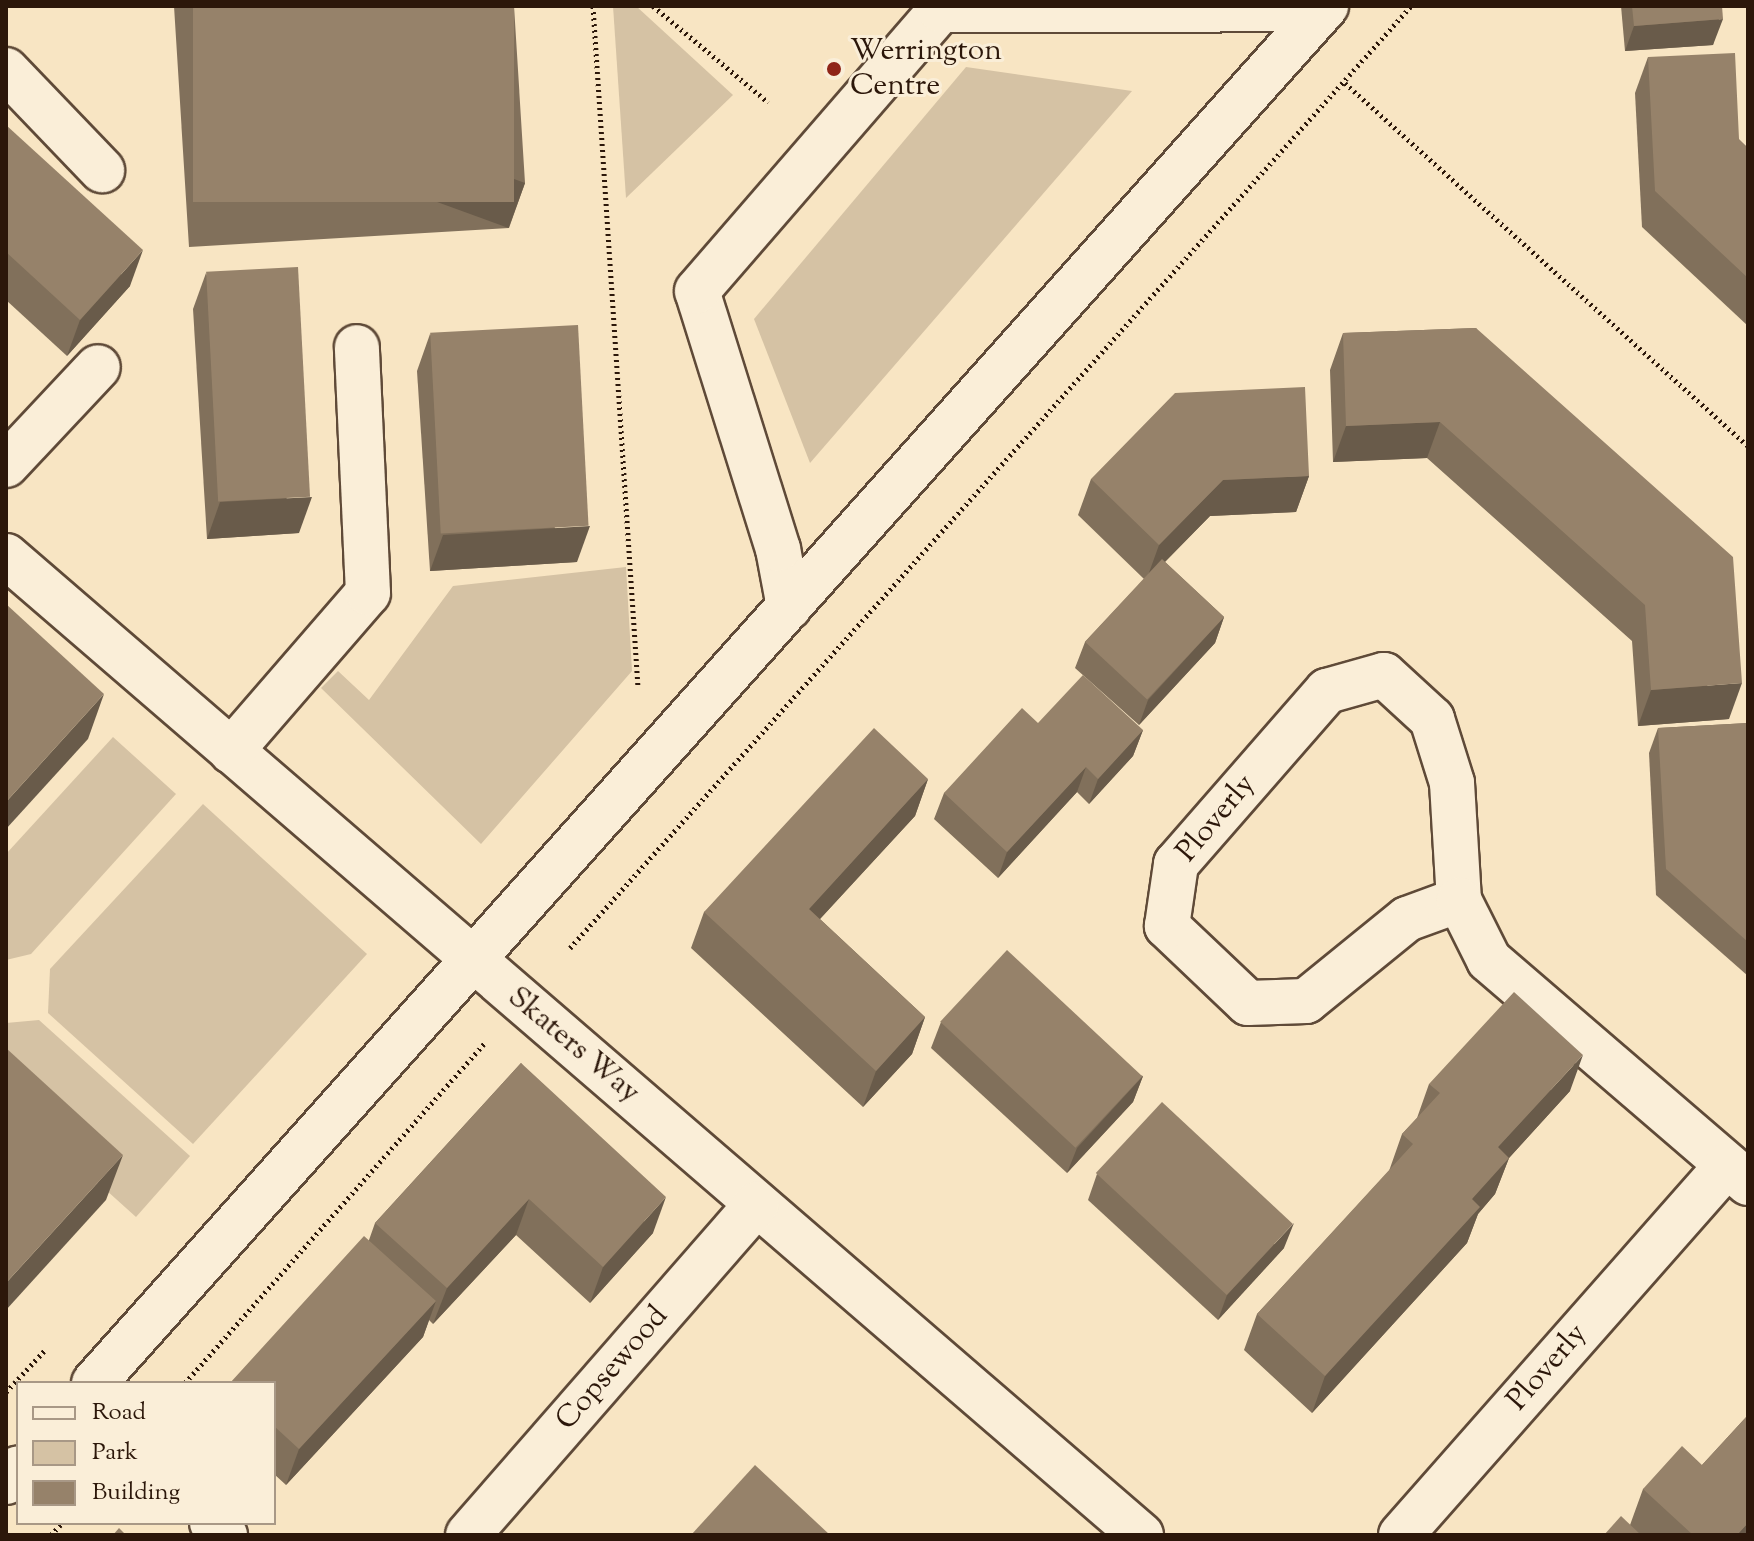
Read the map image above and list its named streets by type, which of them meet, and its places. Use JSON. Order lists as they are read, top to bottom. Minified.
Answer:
{"streets":{"street":["Ploverly","Skaters Way","Copsewood"]},"crossings":[["Skaters Way","Copsewood"]],"places":["Werrington Centre"],"legend":["Road","Park","Building"]}
